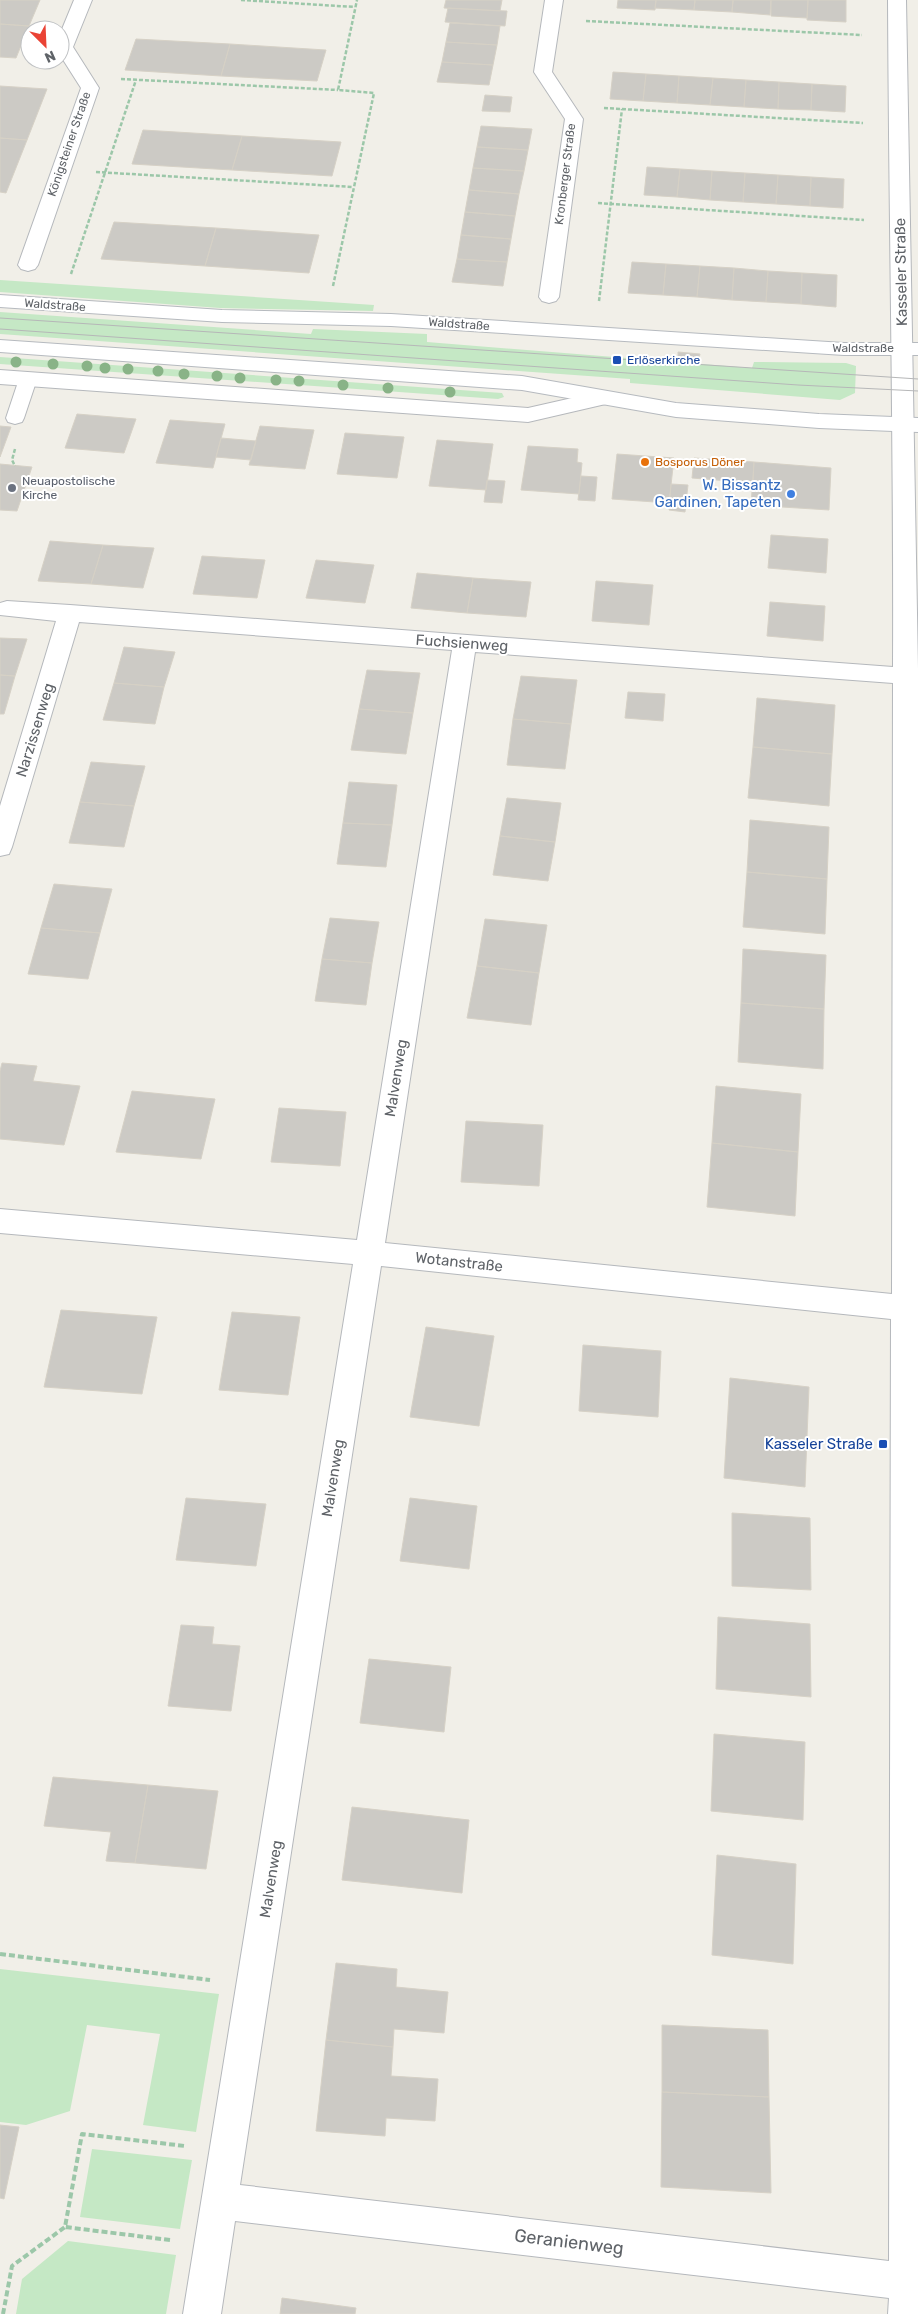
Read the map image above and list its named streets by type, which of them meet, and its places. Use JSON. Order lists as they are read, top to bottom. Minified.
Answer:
{"streets":{"street":["Königsteiner Straße","Kronberger Straße","Kasseler Straße","Waldstraße","Fuchsienweg","Narzissenweg","Malvenweg","Wotanstraße","Geranienweg"]},"crossings":[["Kasseler Straße","Waldstraße"],["Kasseler Straße","Fuchsienweg"],["Kasseler Straße","Wotanstraße"],["Kasseler Straße","Geranienweg"],["Fuchsienweg","Narzissenweg"],["Fuchsienweg","Malvenweg"],["Malvenweg","Wotanstraße"],["Malvenweg","Geranienweg"]],"places":{"transit":["Erlöserkirche","Kasseler Straße"],"other":["Bosporus Döner","Neuapostolische Kirche","W. Bissantz Gardinen, Tapeten"]},"north":"bottom right"}
